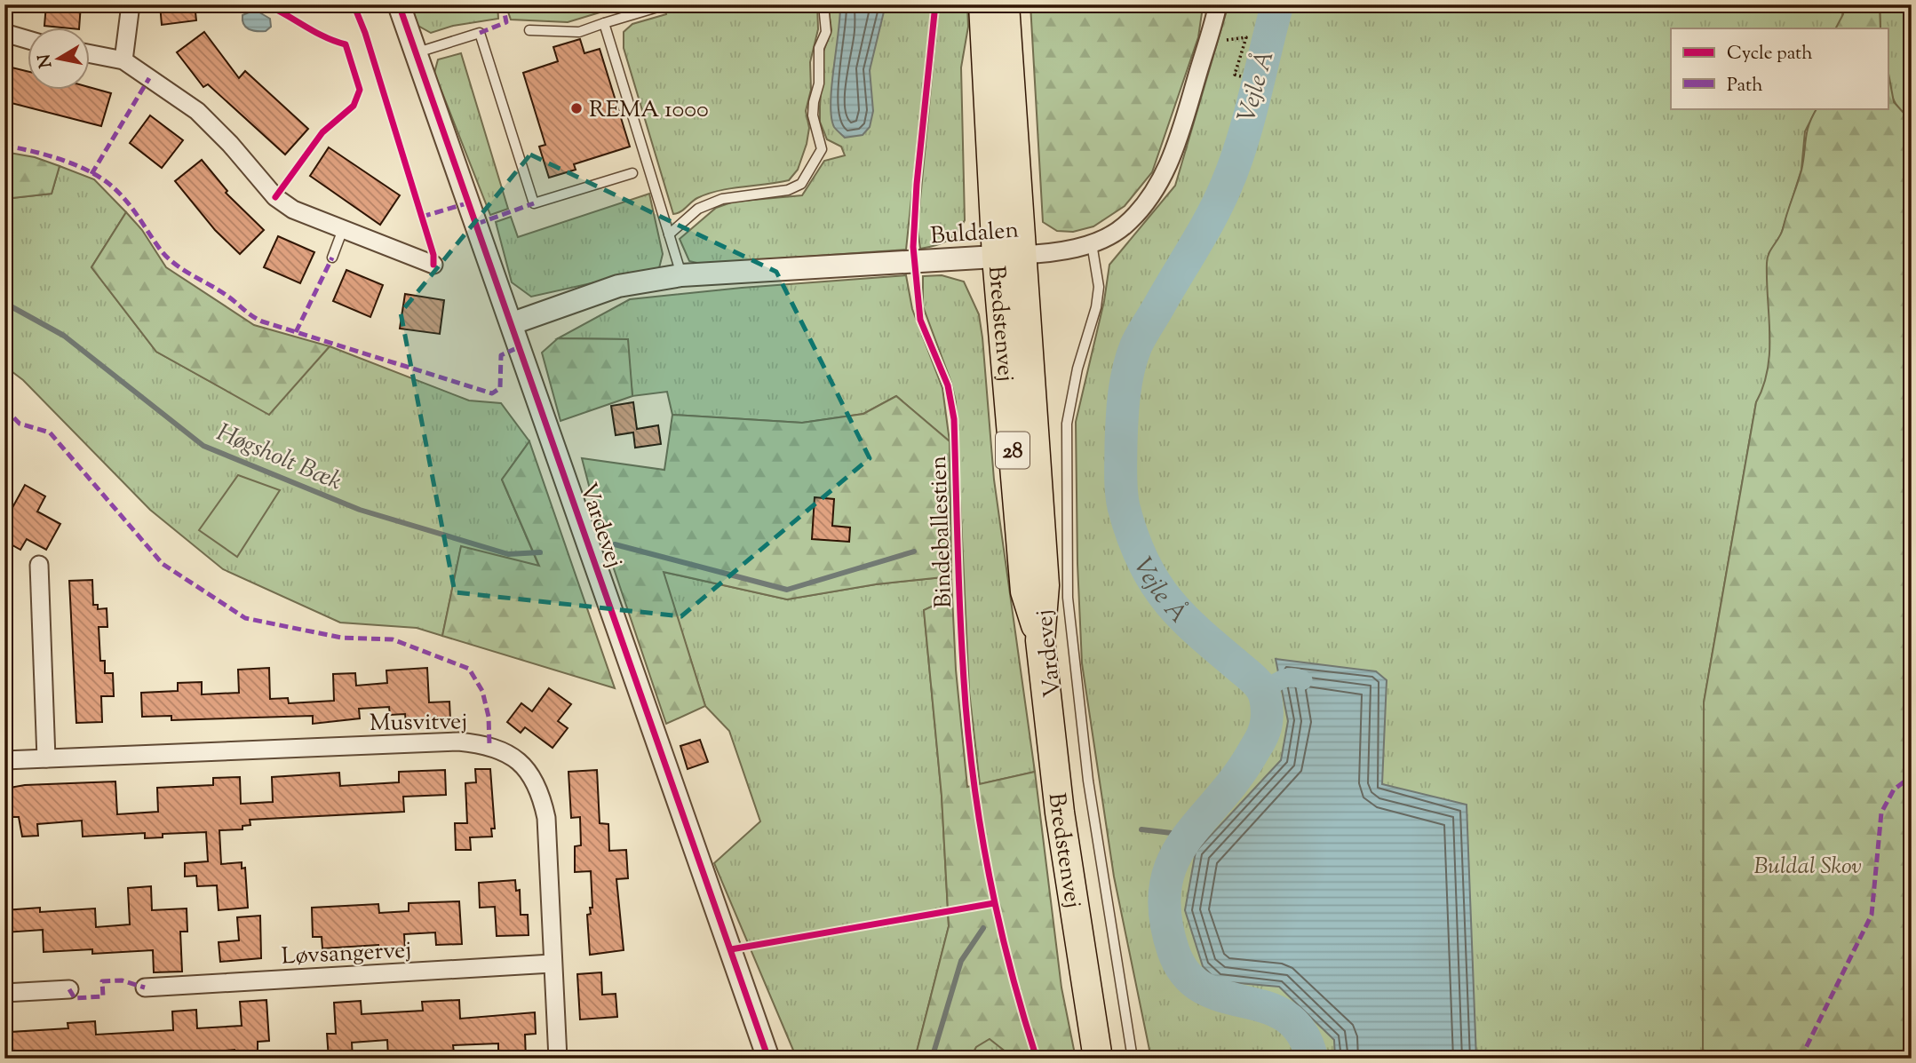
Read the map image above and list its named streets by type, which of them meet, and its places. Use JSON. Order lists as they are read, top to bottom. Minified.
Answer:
{"streets":{"highway":["Bredstenvej","28"],"street":["Buldalen","Vardevej","Musvitvej","Løvsangervej"],"cycle path":["Bindeballestien"]},"crossings":[["Buldalen","Bredstenvej"],["Buldalen","Vardevej"],["Musvitvej","Løvsangervej"]],"water":["Vejle Å","Høgsholt Bæk"],"parks":["Buldal Skov"],"places":["REMA 1000"],"legend":["Cycle path","Path"],"north":"left"}
